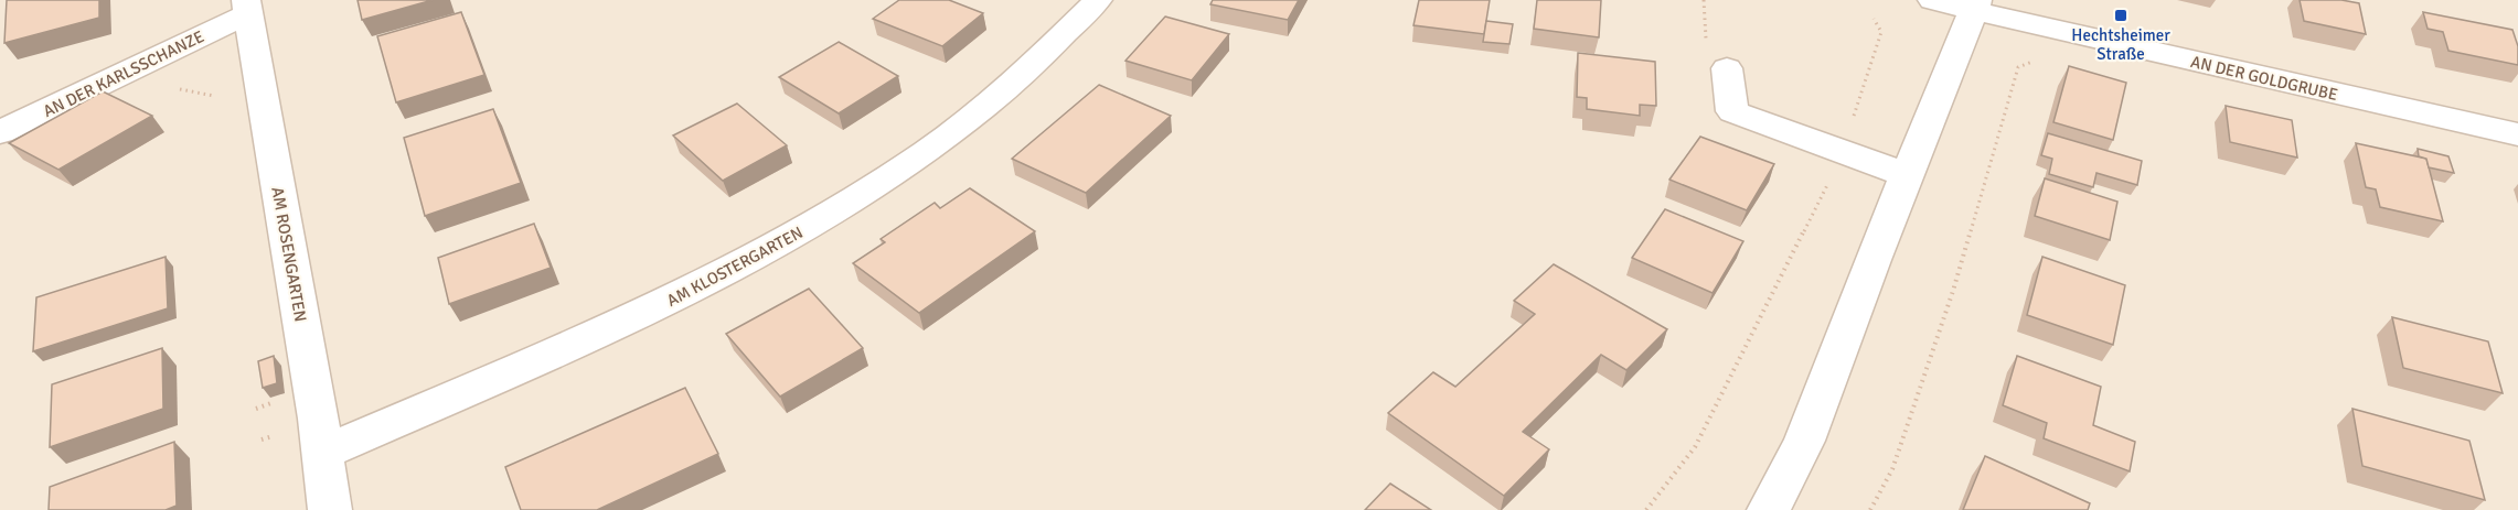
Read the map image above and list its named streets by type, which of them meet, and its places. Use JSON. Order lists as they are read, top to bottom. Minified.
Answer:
{"streets":{"street":["AN DER KARLSSCHANZE","AN DER GOLDGRUBE","AM ROSENGARTEN","AM KLOSTERGARTEN"]},"crossings":[["AN DER KARLSSCHANZE","AM ROSENGARTEN"],["AM ROSENGARTEN","AM KLOSTERGARTEN"]],"places":{"transit":["Hechtsheimer Straße"]}}
